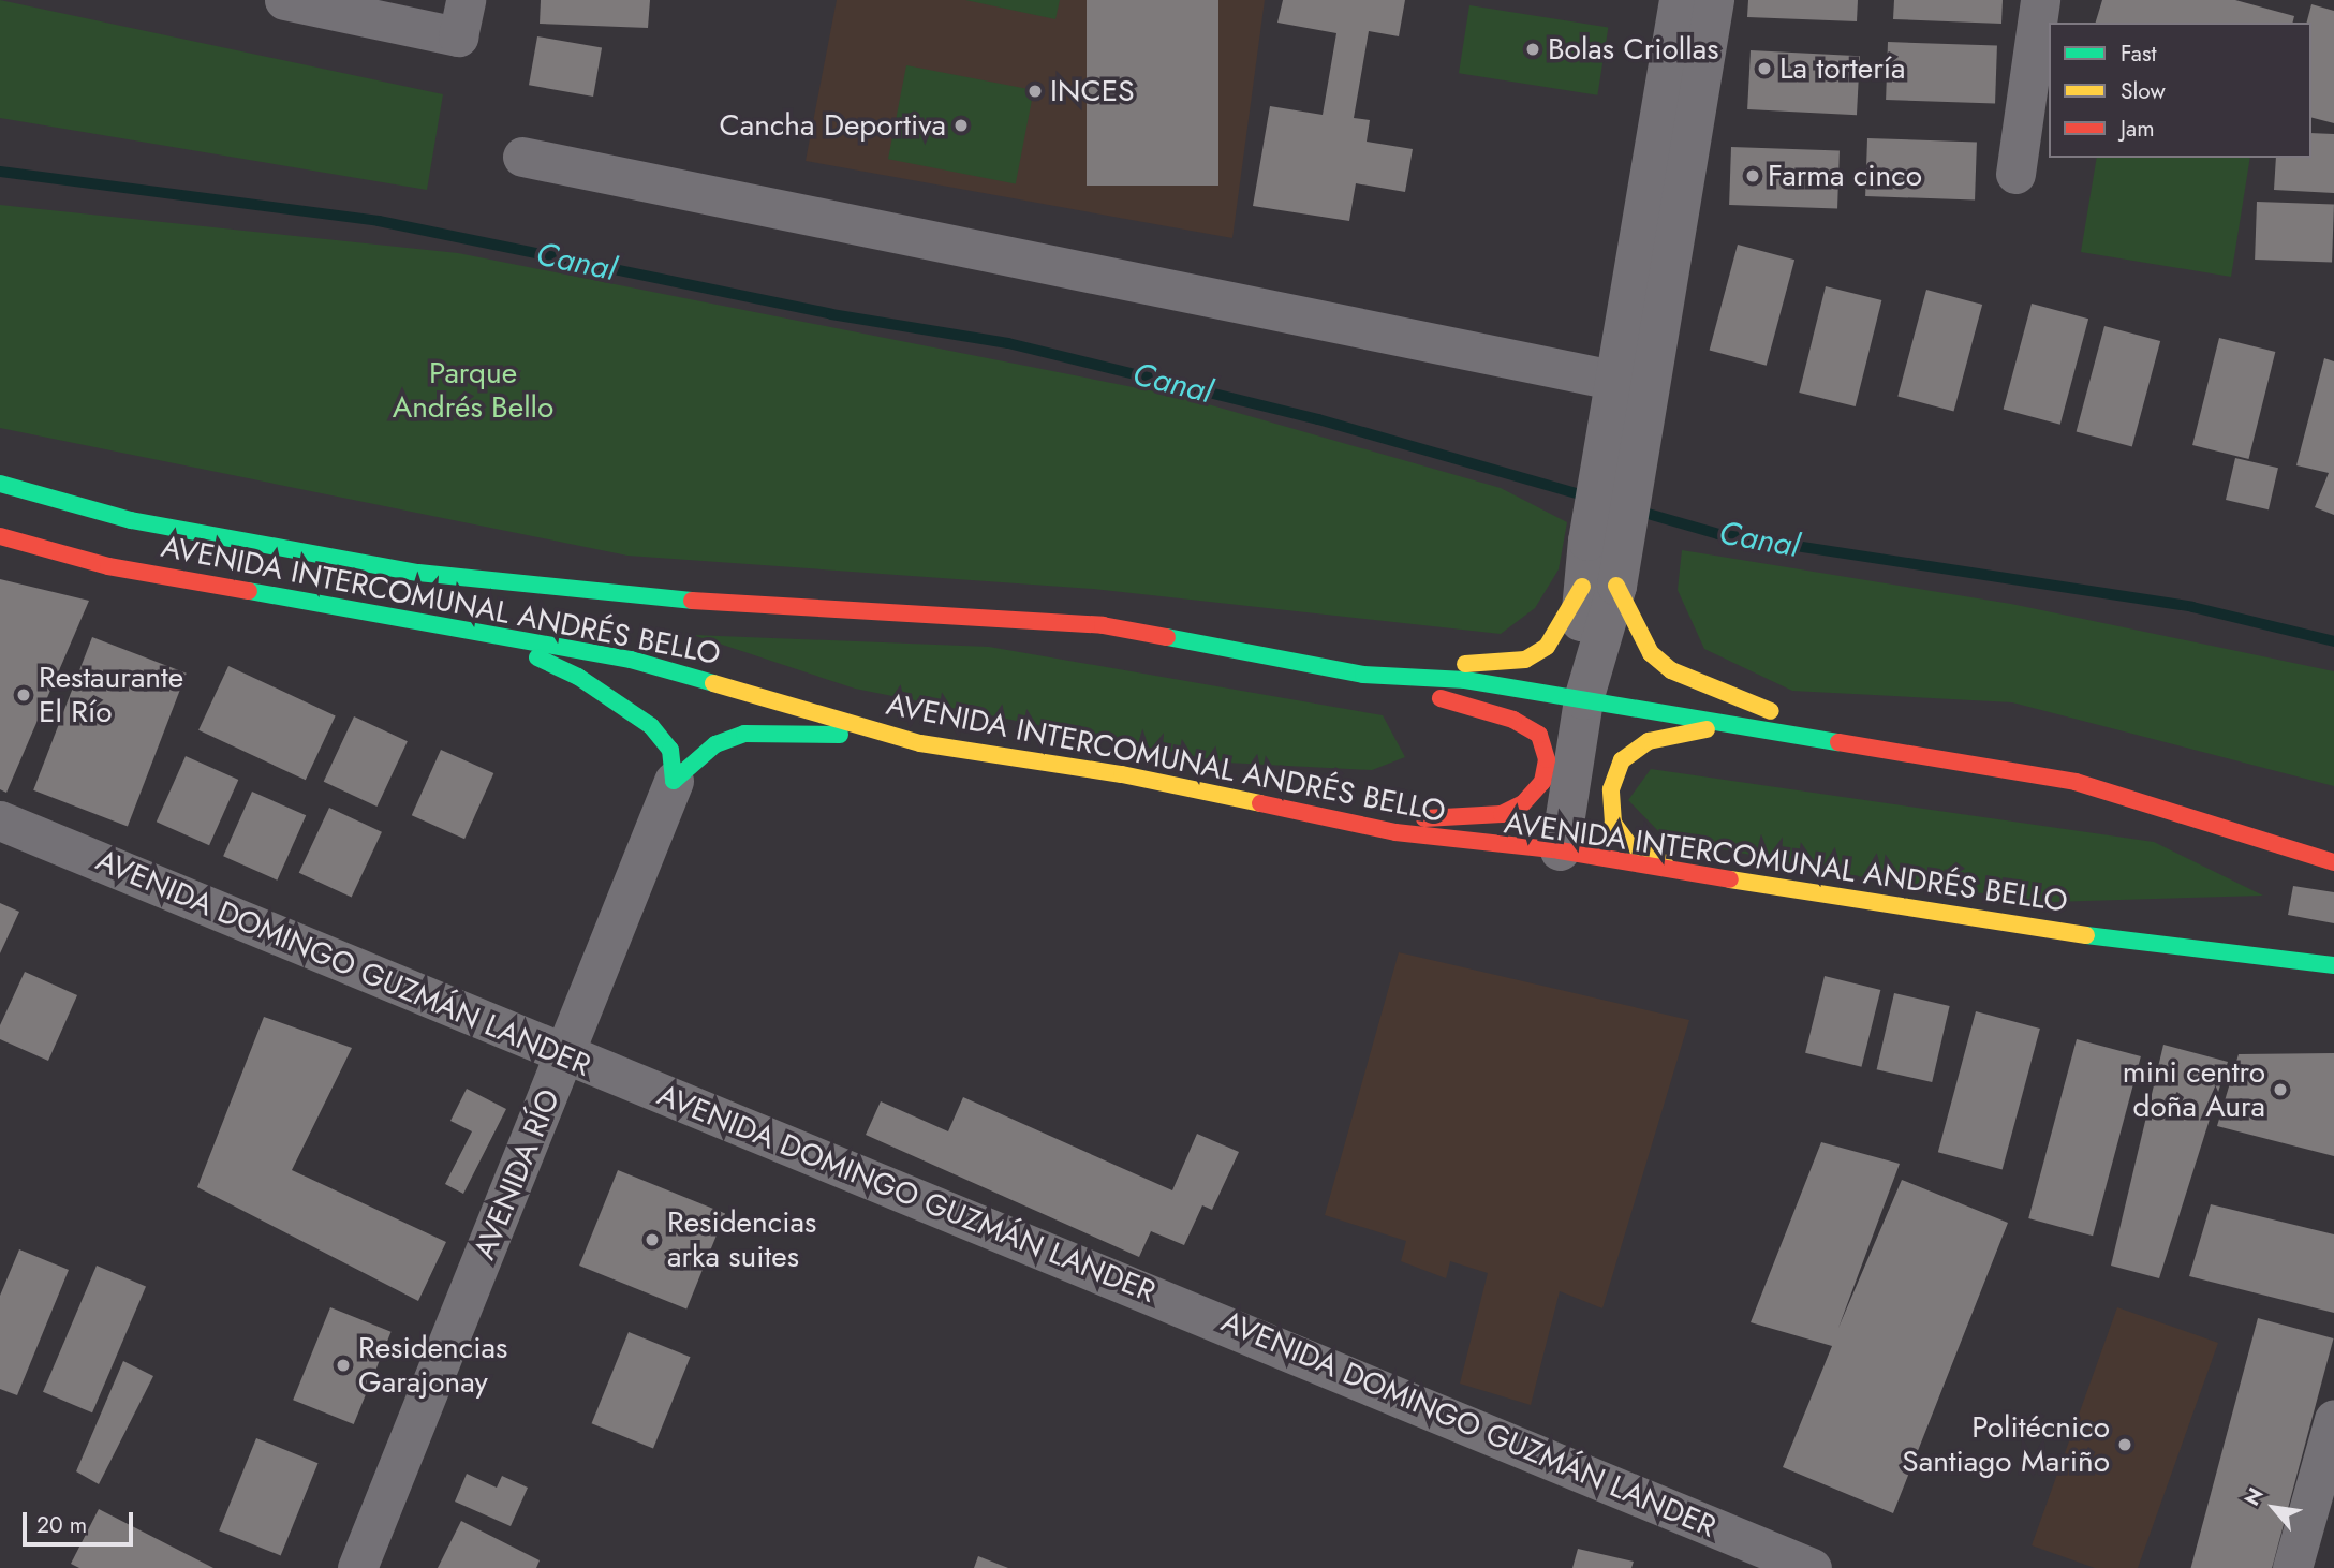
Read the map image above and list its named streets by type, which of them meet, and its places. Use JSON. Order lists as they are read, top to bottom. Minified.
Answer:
{"streets":{"main road":["AVENIDA INTERCOMUNAL ANDRÉS BELLO"],"street":["AVENIDA DOMINGO GUZMÁN LANDER","AVENIDA RÍO"]},"crossings":[["AVENIDA DOMINGO GUZMÁN LANDER","AVENIDA RÍO"]],"water":["Canal"],"parks":["Parque Andrés Bello"],"places":["Bolas Criollas","La tortería","INCES","Cancha Deportiva","Farma cinco","Restaurante El Río","mini centro doña Aura","Residencias arka suites","Residencias Garajonay","Politécnico Santiago Mariño"],"legend":["Fast","Slow","Jam"],"scale_bar":"20 m","north":"top left"}
